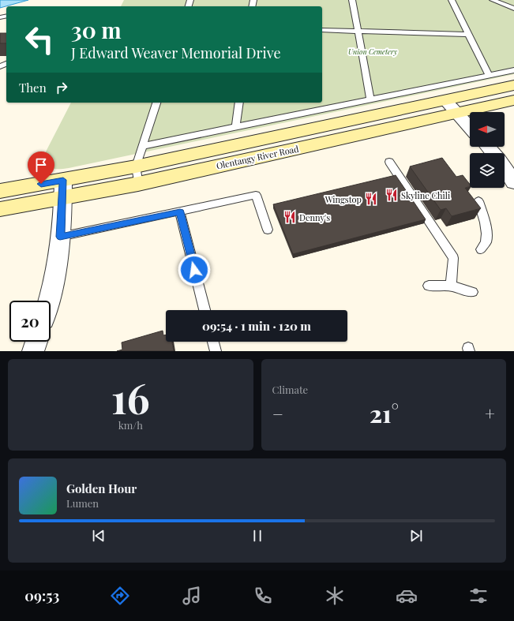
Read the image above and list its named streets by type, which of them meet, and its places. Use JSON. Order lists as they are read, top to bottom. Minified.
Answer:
{"streets":{"main road":["Olentangy River Road"]},"parks":["Union Cemetery"],"places":{"restaurant":["Skyline Chili","Wingstop","Denny's"]},"north":"left","page":{"turn":["30 m","J Edward Weaver Memorial Drive"],"then":"Then","limit":"20","trip":"09:54 · 1 min · 120 m","tile":[["16","km/h"],"Climate"],"heat":["−","21°","+"],"song":["Golden Hour","Lumen"],"tabs":"09:53"}}
